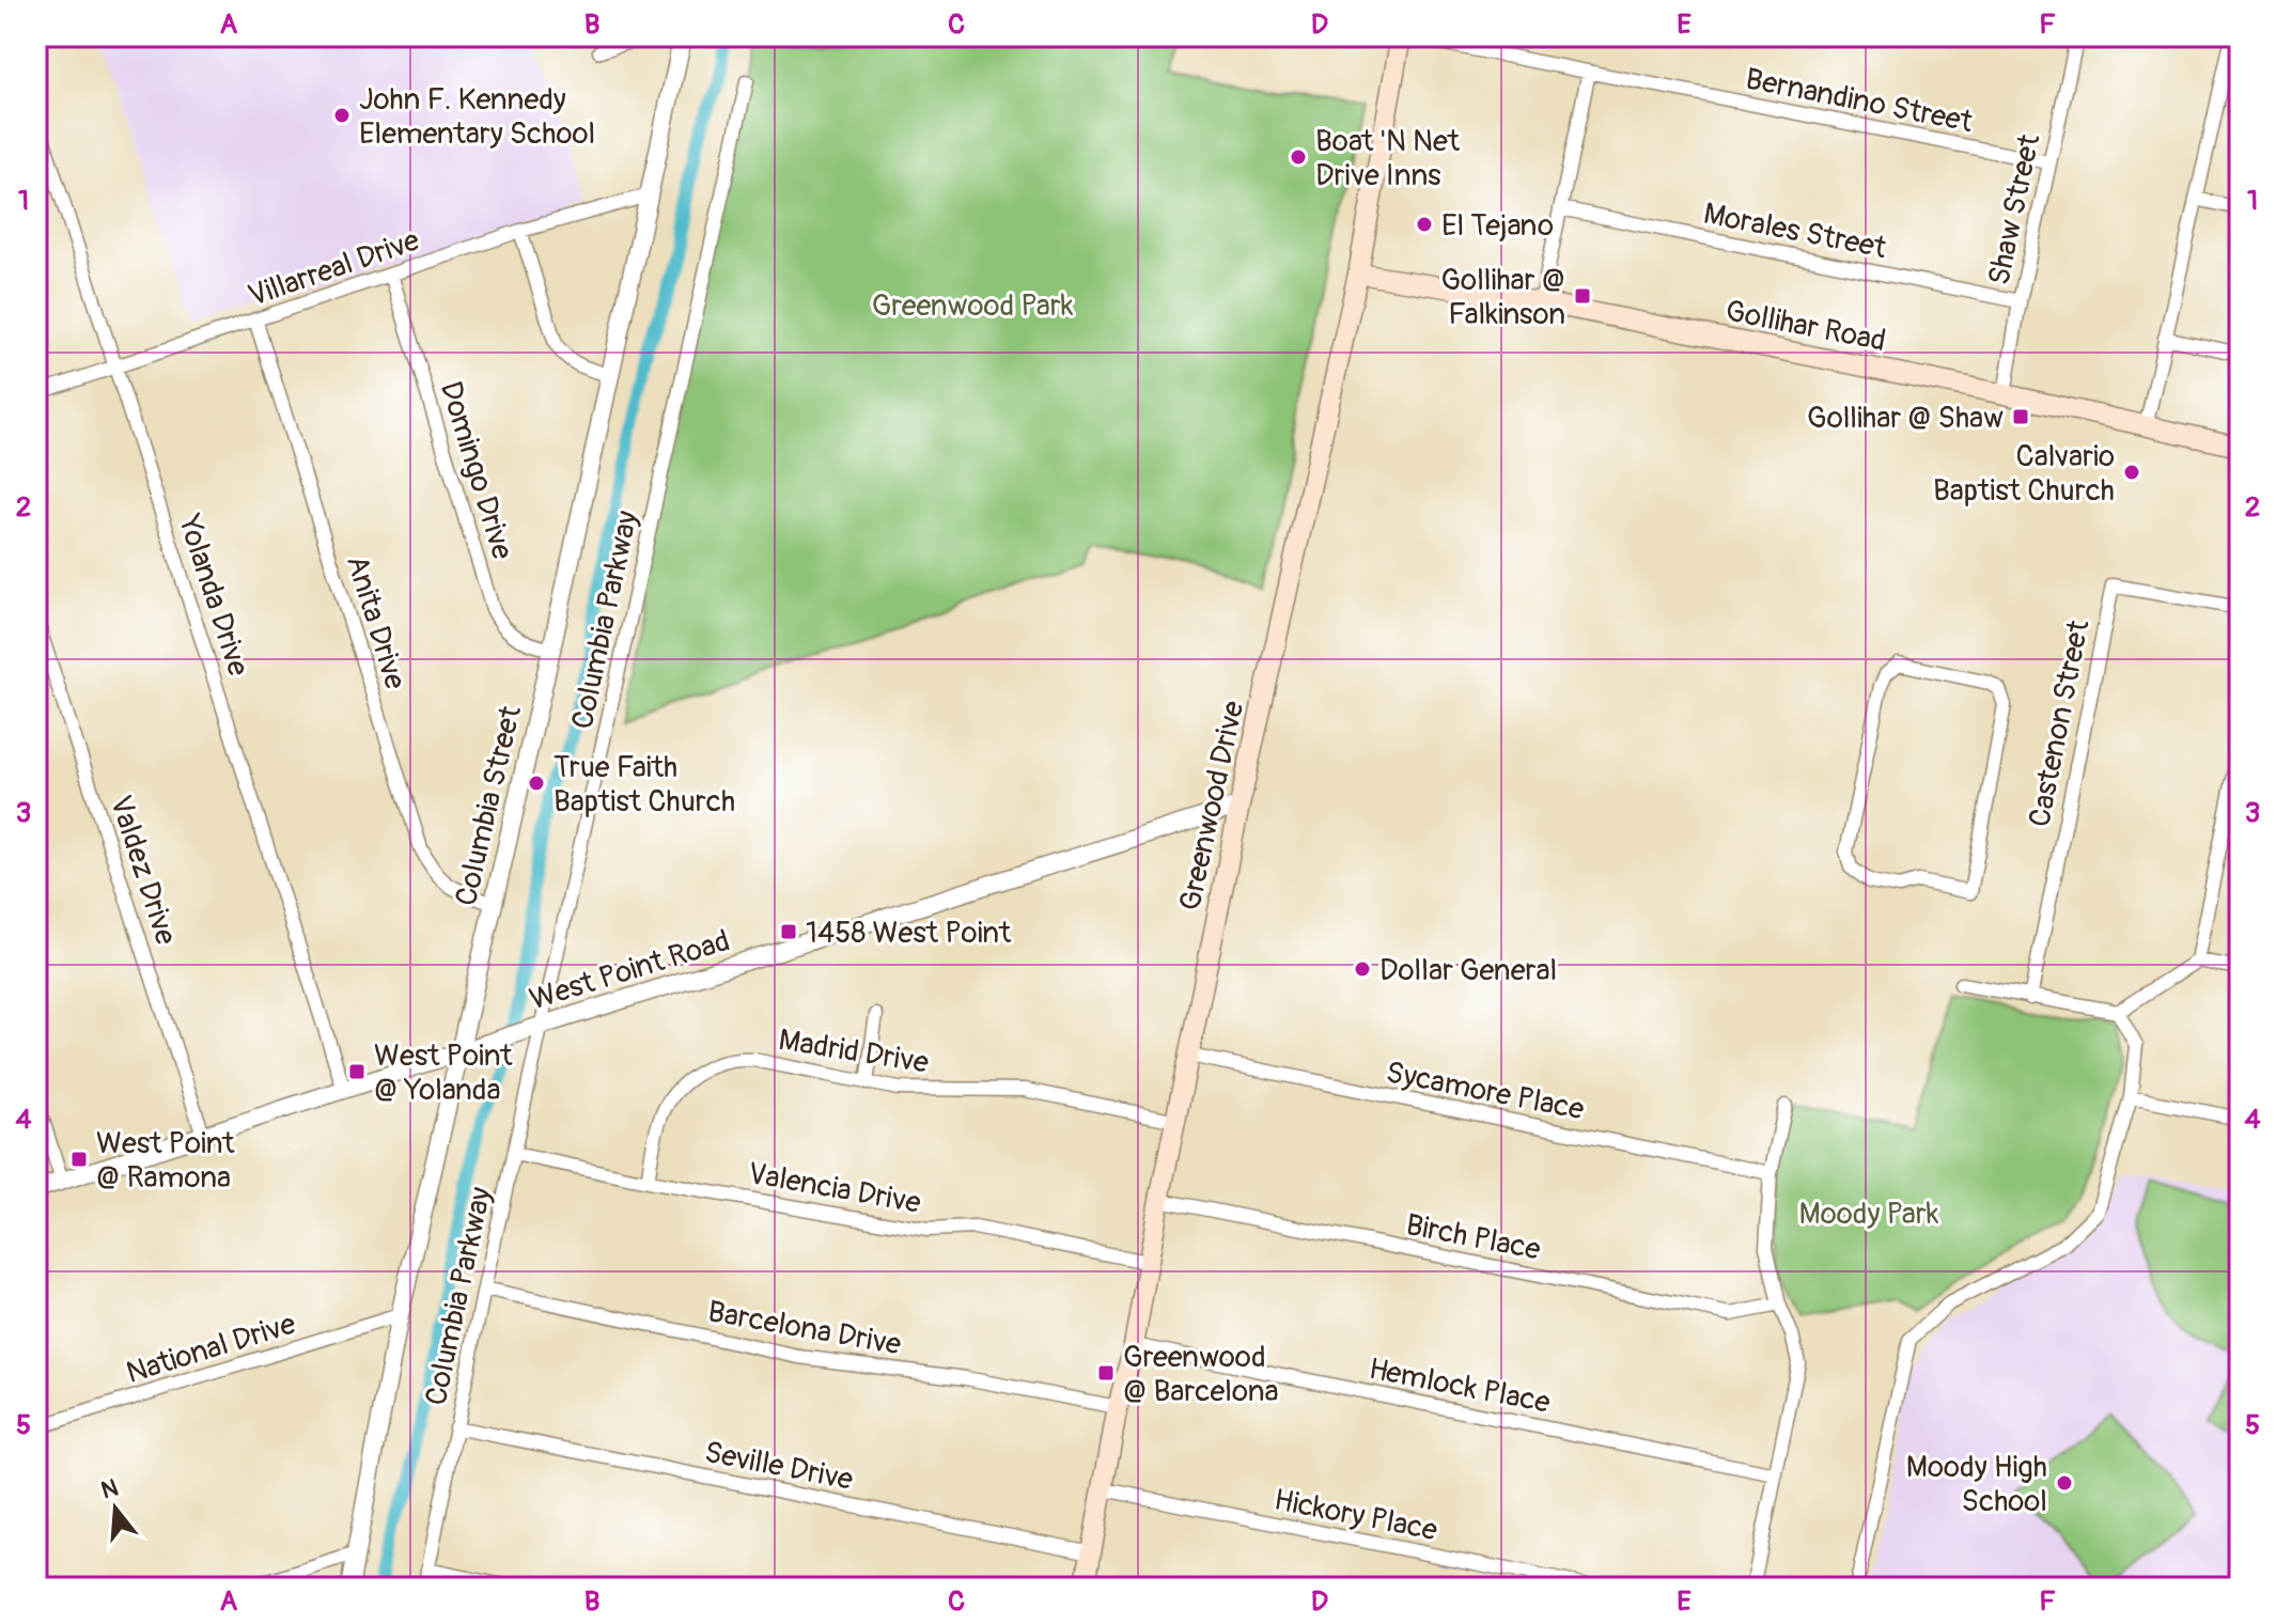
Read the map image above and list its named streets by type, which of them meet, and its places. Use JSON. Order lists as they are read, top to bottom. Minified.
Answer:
{"streets":{"main road":["Gollihar Road","Greenwood Drive"],"street":["Bernandino Street","Shaw Street","Morales Street","Villarreal Drive","Domingo Drive","Yolanda Drive","Columbia Parkway","Anita Drive","Castenon Street","Columbia Street","Valdez Drive","West Point Road","Madrid Drive","Sycamore Place","Valencia Drive","Birch Place","Barcelona Drive","National Drive","Hemlock Place","Seville Drive","Hickory Place"]},"crossings":[["Bernandino Street","Shaw Street"],["Bernandino Street","Greenwood Drive"],["Shaw Street","Morales Street"],["Shaw Street","Gollihar Road"],["Villarreal Drive","Domingo Drive"],["Villarreal Drive","Yolanda Drive"],["Villarreal Drive","Anita Drive"],["Villarreal Drive","Columbia Street"],["Gollihar Road","Greenwood Drive"],["Domingo Drive","Columbia Street"],["Yolanda Drive","West Point Road"],["Columbia Parkway","West Point Road"],["Columbia Parkway","Valencia Drive"],["Columbia Parkway","Barcelona Drive"],["Columbia Parkway","Seville Drive"],["Anita Drive","Columbia Street"],["Columbia Street","West Point Road"],["Columbia Street","National Drive"],["Greenwood Drive","West Point Road"],["Greenwood Drive","Madrid Drive"],["Greenwood Drive","Sycamore Place"],["Greenwood Drive","Valencia Drive"],["Greenwood Drive","Birch Place"],["Greenwood Drive","Barcelona Drive"],["Greenwood Drive","Hemlock Place"],["Greenwood Drive","Seville Drive"],["Greenwood Drive","Hickory Place"],["Valdez Drive","West Point Road"],["Madrid Drive","Valencia Drive"]],"parks":["Greenwood Park","Moody Park"],"places":{"other":["John F. Kennedy Elementary School","Boat 'N Net Drive Inns","El Tejano","Calvario Baptist Church","True Faith Baptist Church","Dollar General","Moody High School"],"transit":["Gollihar @ Falkinson","Gollihar @ Shaw","1458 West Point","West Point @ Yolanda","West Point @ Ramona","Greenwood @ Barcelona"]},"north":"top","grid":{"columns":["A","B","C","D","E","F"],"rows":["1","2","3","4","5"]}}
